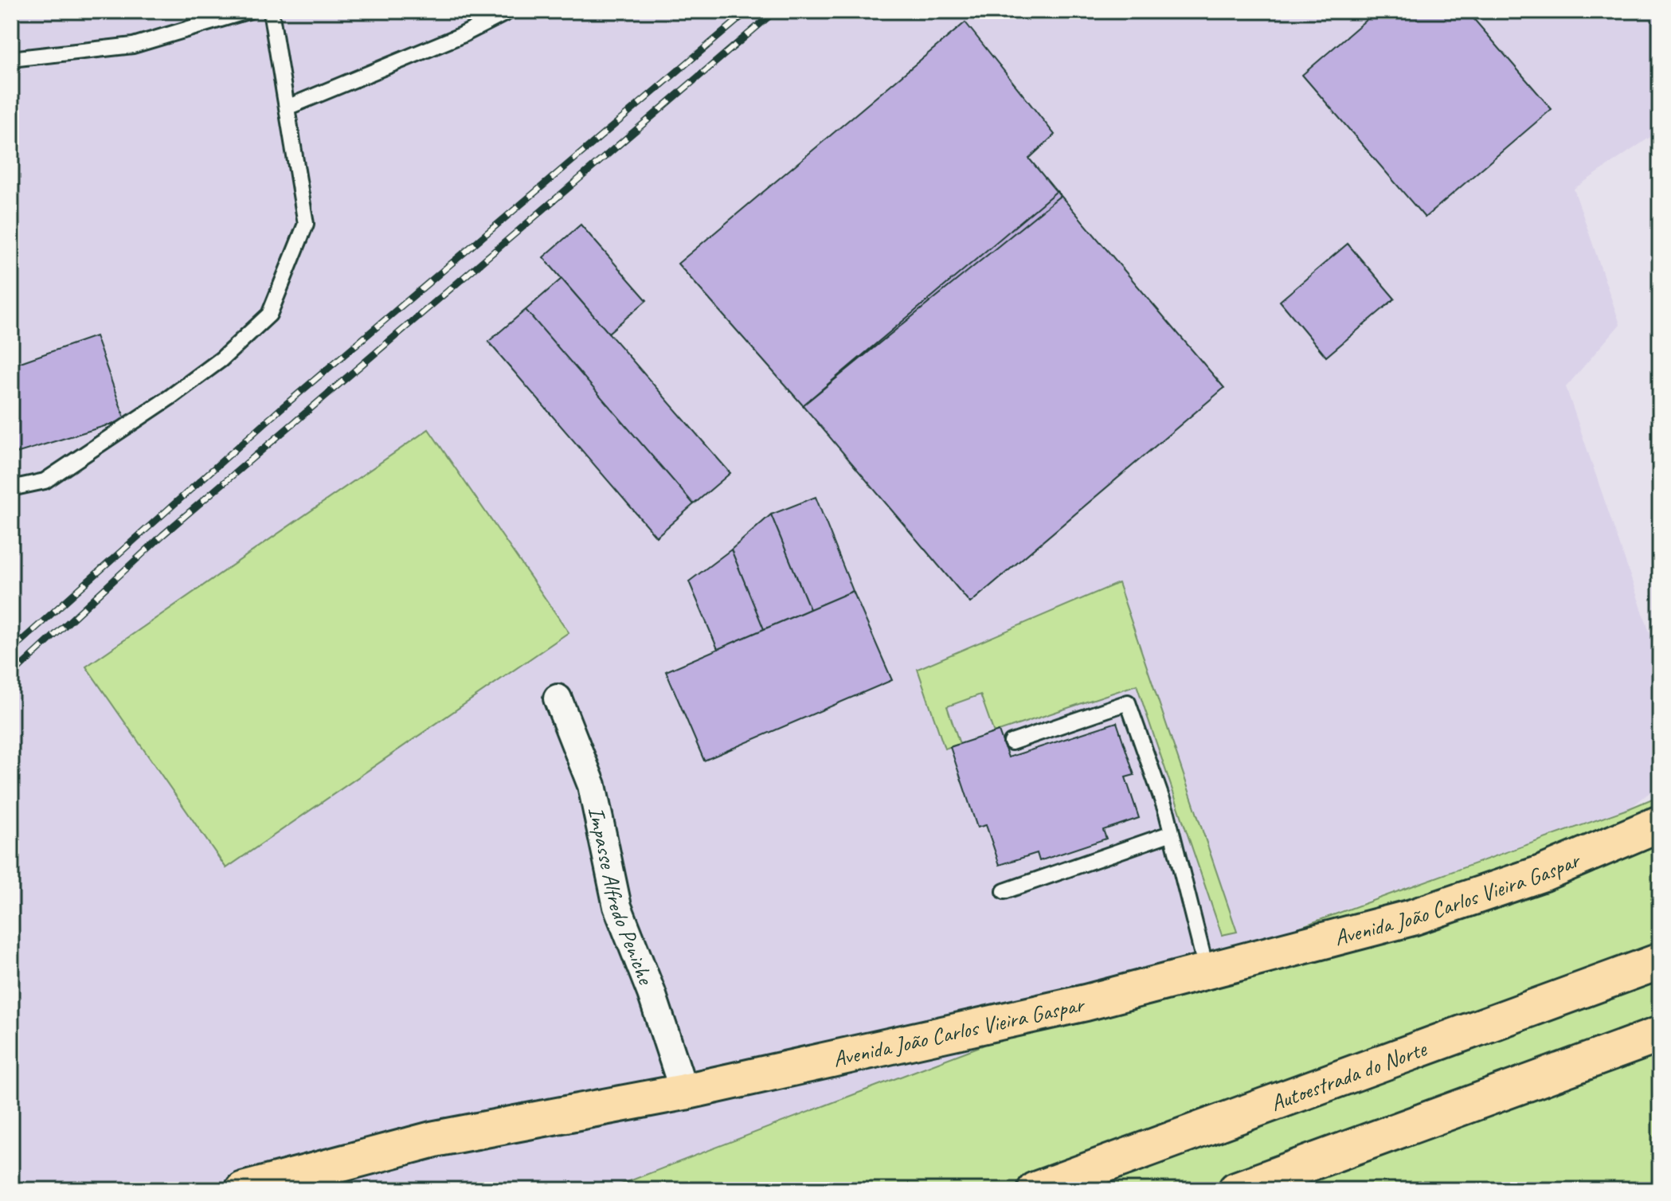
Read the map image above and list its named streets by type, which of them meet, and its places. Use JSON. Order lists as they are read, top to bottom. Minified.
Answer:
{"streets":{"main road":["Avenida João Carlos Vieira Gaspar","Autoestrada do Norte"],"street":["Impasse Alfredo Peniche"]},"crossings":[["Impasse Alfredo Peniche","Avenida João Carlos Vieira Gaspar"]]}
